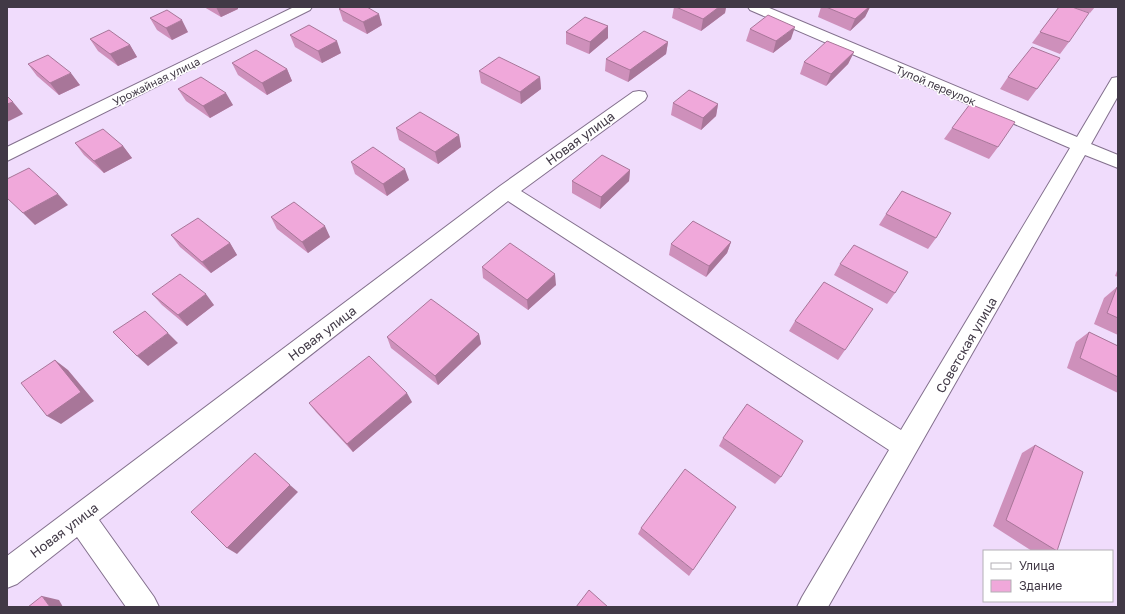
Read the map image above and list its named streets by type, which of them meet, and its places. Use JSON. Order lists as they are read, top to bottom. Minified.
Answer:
{"streets":{"street":["Урожайная улица","Тупой переулок","Новая улица","Советская улица"]},"crossings":[["Тупой переулок","Советская улица"]],"legend":["Улица","Здание"]}
